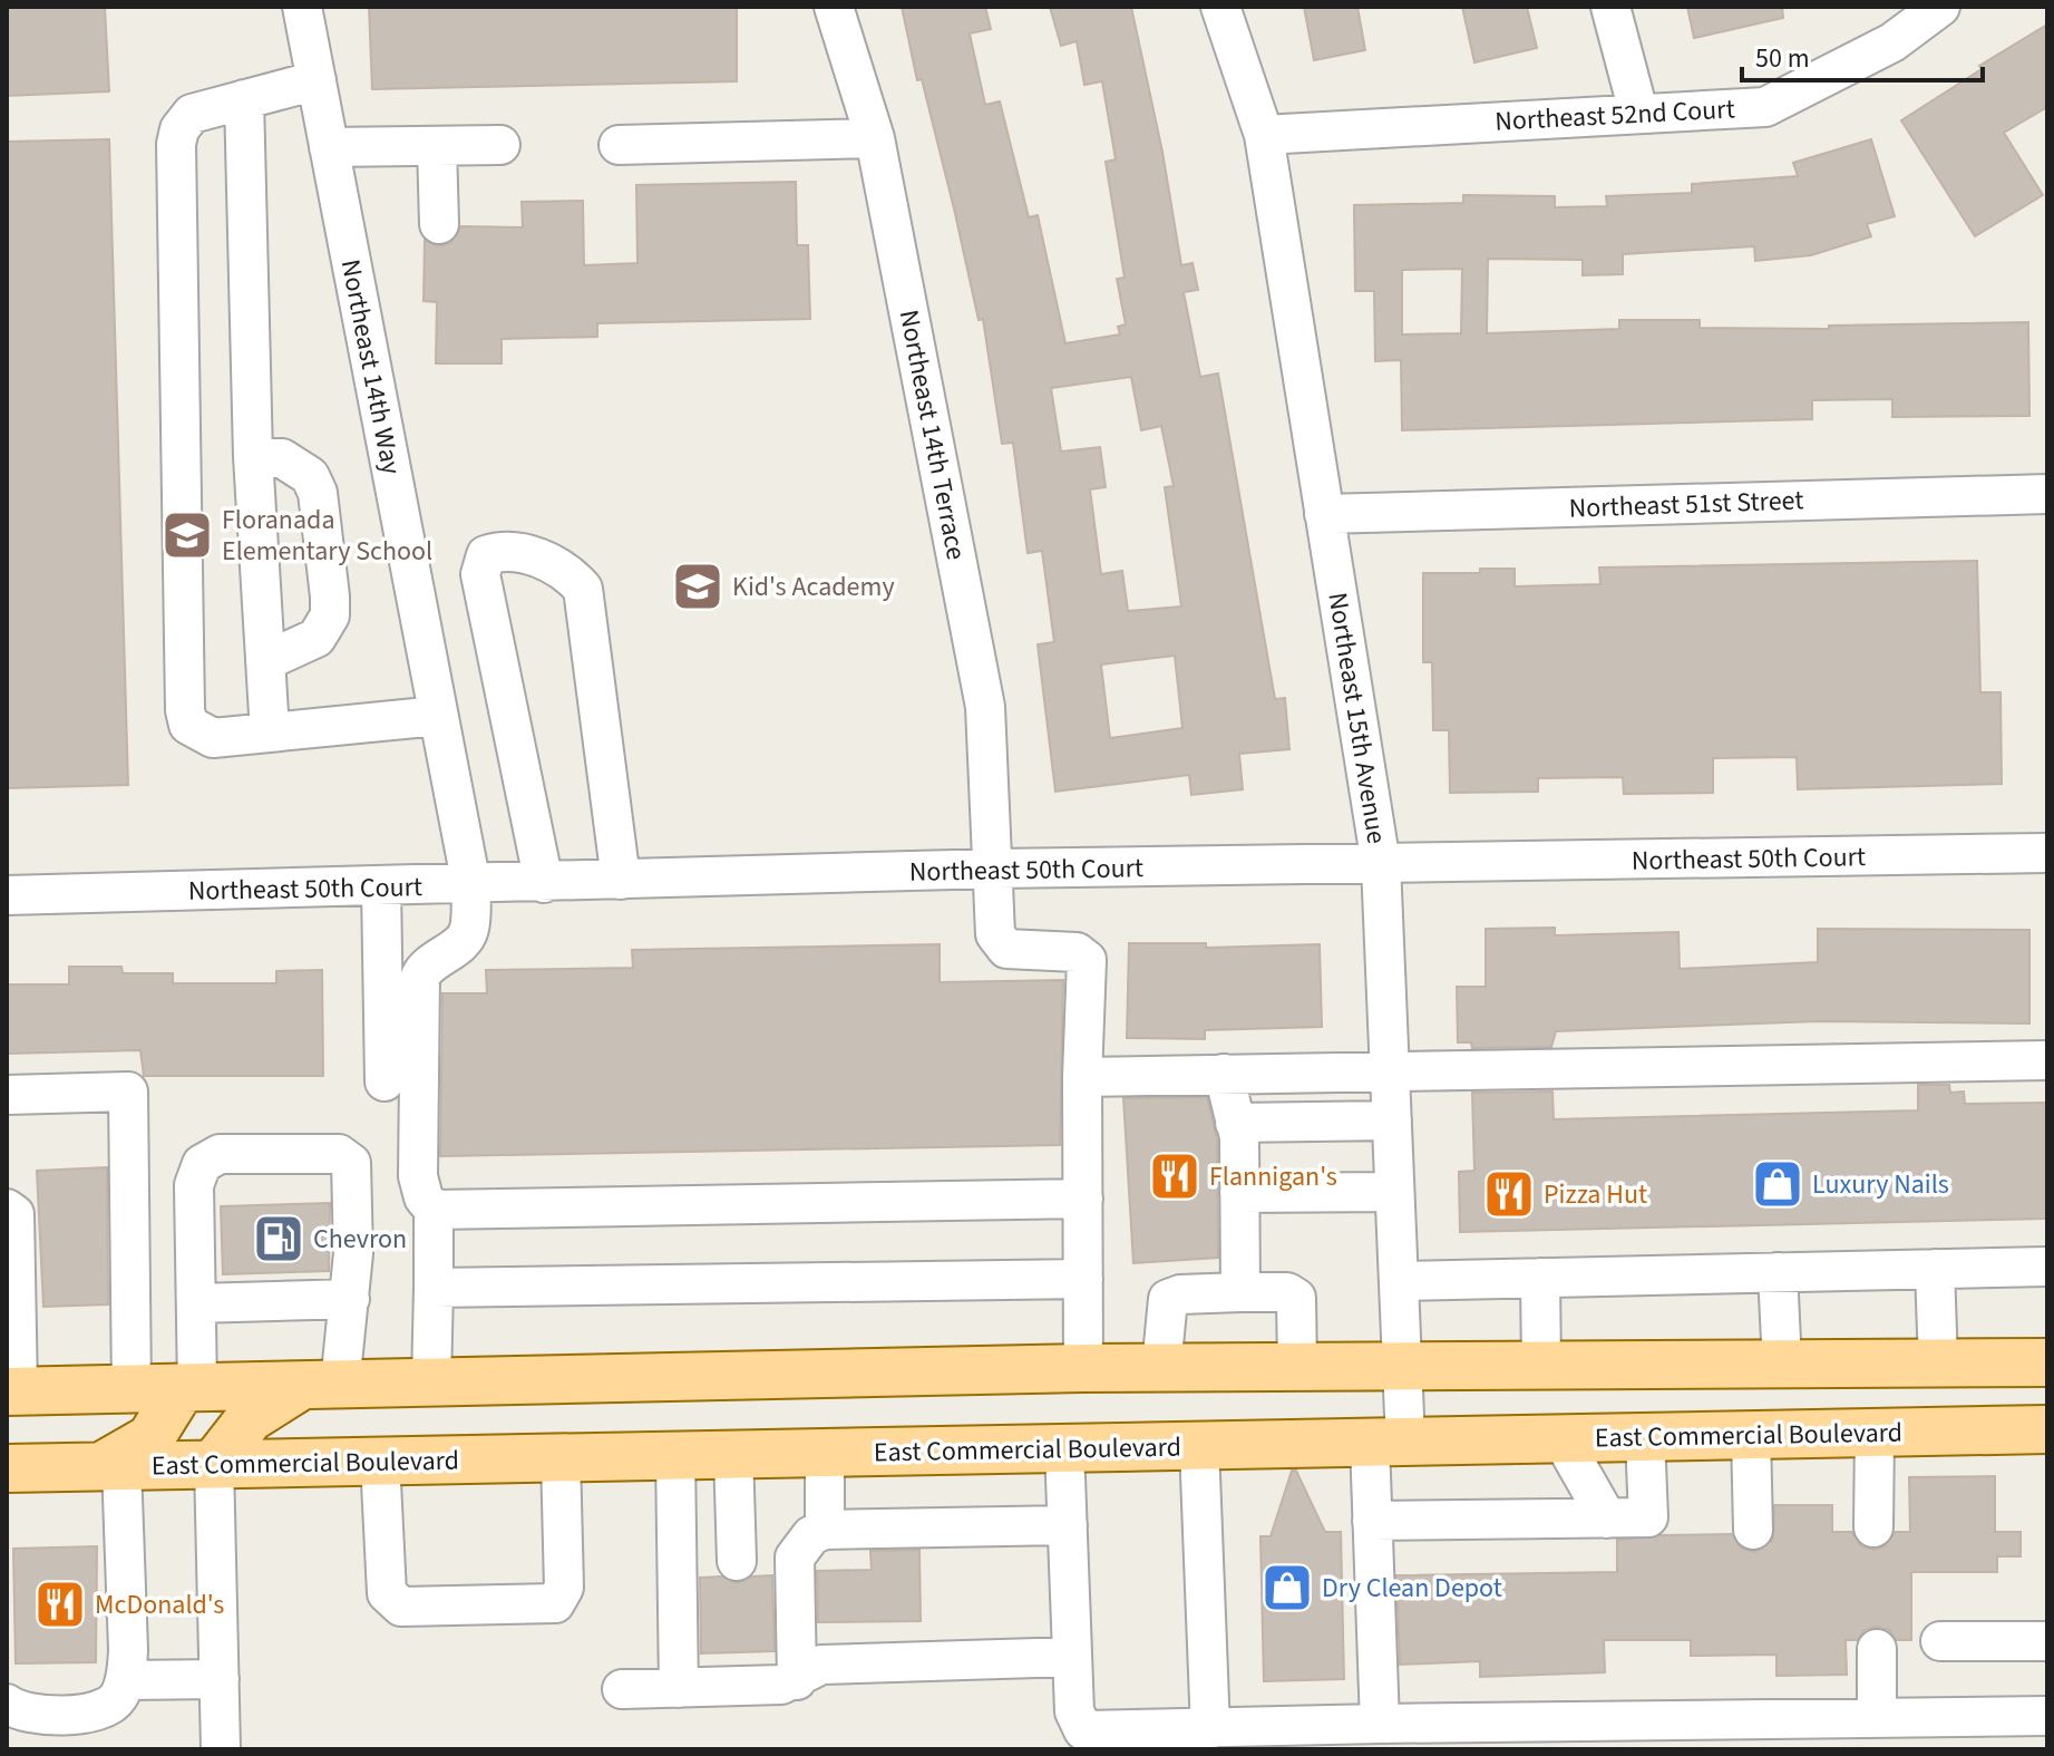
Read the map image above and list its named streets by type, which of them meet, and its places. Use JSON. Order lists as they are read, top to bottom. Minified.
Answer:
{"streets":{"main road":["East Commercial Boulevard"],"street":["Northeast 52nd Court","Northeast 14th Way","Northeast 14th Terrace","Northeast 51st Street","Northeast 15th Avenue","Northeast 50th Court"]},"crossings":[["Northeast 52nd Court","Northeast 15th Avenue"],["Northeast 14th Way","Northeast 50th Court"],["Northeast 14th Terrace","Northeast 50th Court"],["Northeast 51st Street","Northeast 15th Avenue"],["Northeast 15th Avenue","Northeast 50th Court"],["Northeast 15th Avenue","East Commercial Boulevard"]],"places":{"school or university":["Floranada Elementary School","Kid's Academy"],"restaurant":["Flannigan's","Pizza Hut","McDonald's"],"shop":["Luxury Nails","Dry Clean Depot"],"fuel station":["Chevron"]},"scale_bar":"50 m"}
